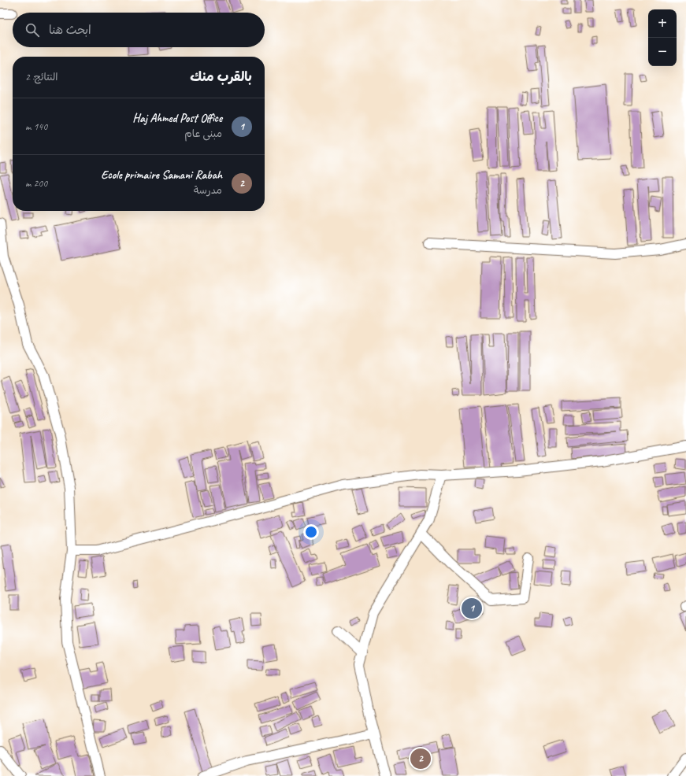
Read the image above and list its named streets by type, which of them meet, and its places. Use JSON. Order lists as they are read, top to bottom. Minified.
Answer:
{"page":{"map_buttons":["+","−"],"search":"ابحث هنا","heading":["بالقرب منك","النتائج: 2"],"list":[{"mark":"1","name":"Haj Ahmed Post Office","note":"مبنى عام","value":"140 m"},{"mark":"2","name":"Ecole primaire Samani Rabah","note":"مدرسة","value":"200 m"}],"pins":["1","2"]}}
